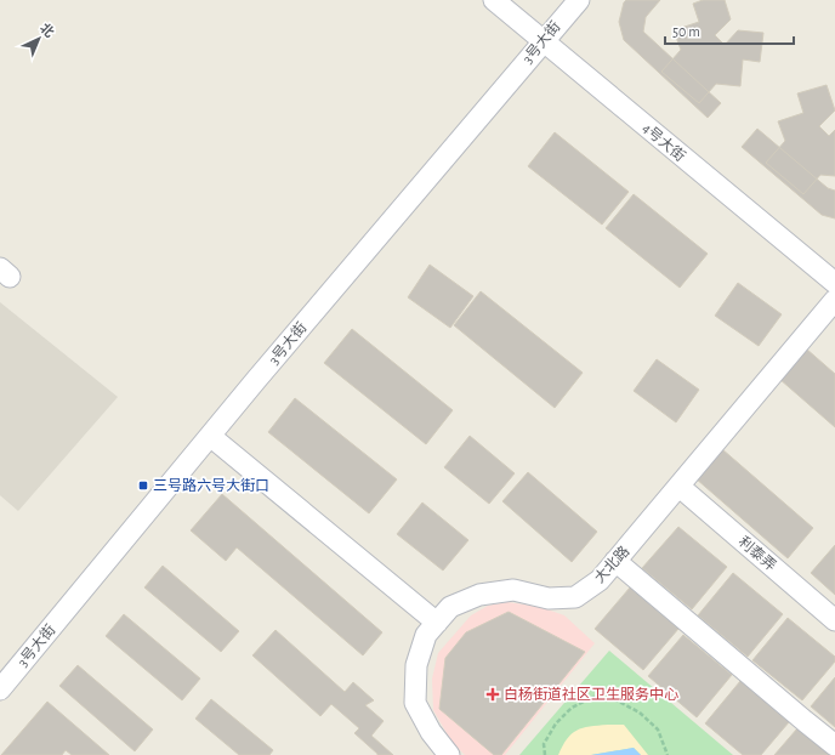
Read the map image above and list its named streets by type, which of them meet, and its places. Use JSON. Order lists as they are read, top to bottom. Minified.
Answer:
{"streets":{"street":["3号大街","4号大街","利泰弄","大北路"]},"crossings":[["3号大街","4号大街"],["利泰弄","大北路"]],"places":{"transit":["三号路六号大街口"],"health":["白杨街道社区卫生服务中心"]},"scale_bar":"50 m","north":"top right"}
